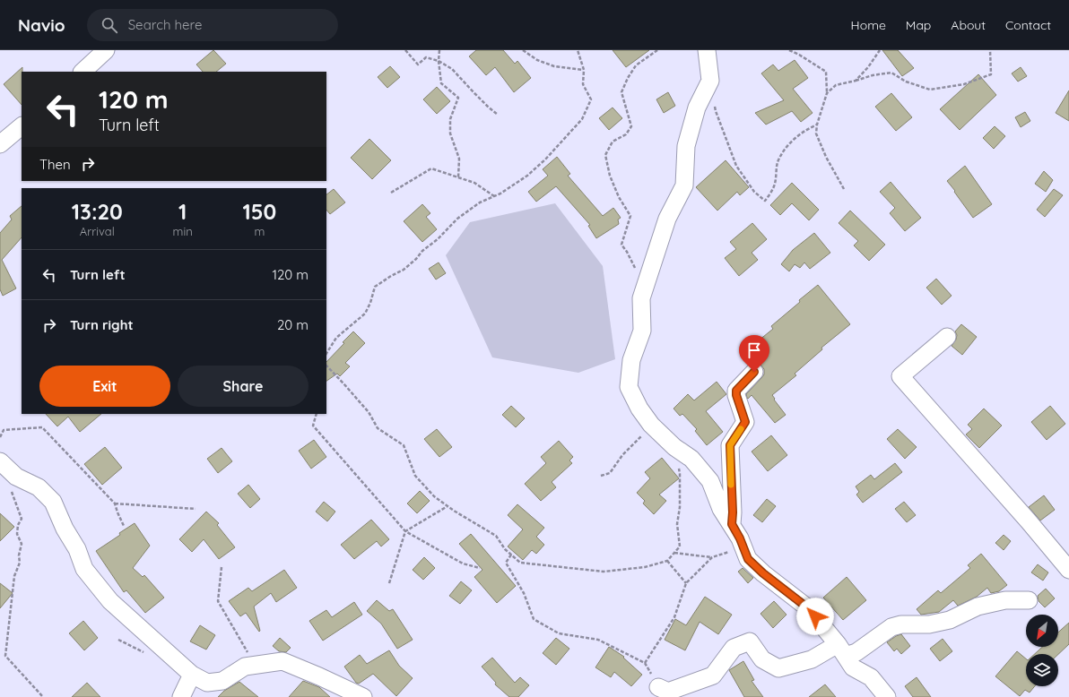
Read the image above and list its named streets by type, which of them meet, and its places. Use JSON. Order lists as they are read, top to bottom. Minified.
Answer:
{"north":"bottom left","page":{"header":"Navio","search":"Search here","nav":["Home","Map","About","Contact"],"turn":["120 m","Turn left"],"then":"Then","eta":["13:20","Arrival","1","min","150","m"],"list":[{"name":"Turn left","value":"120 m"},{"name":"Turn right","value":"20 m"}],"buttons":["Exit","Share"]}}
